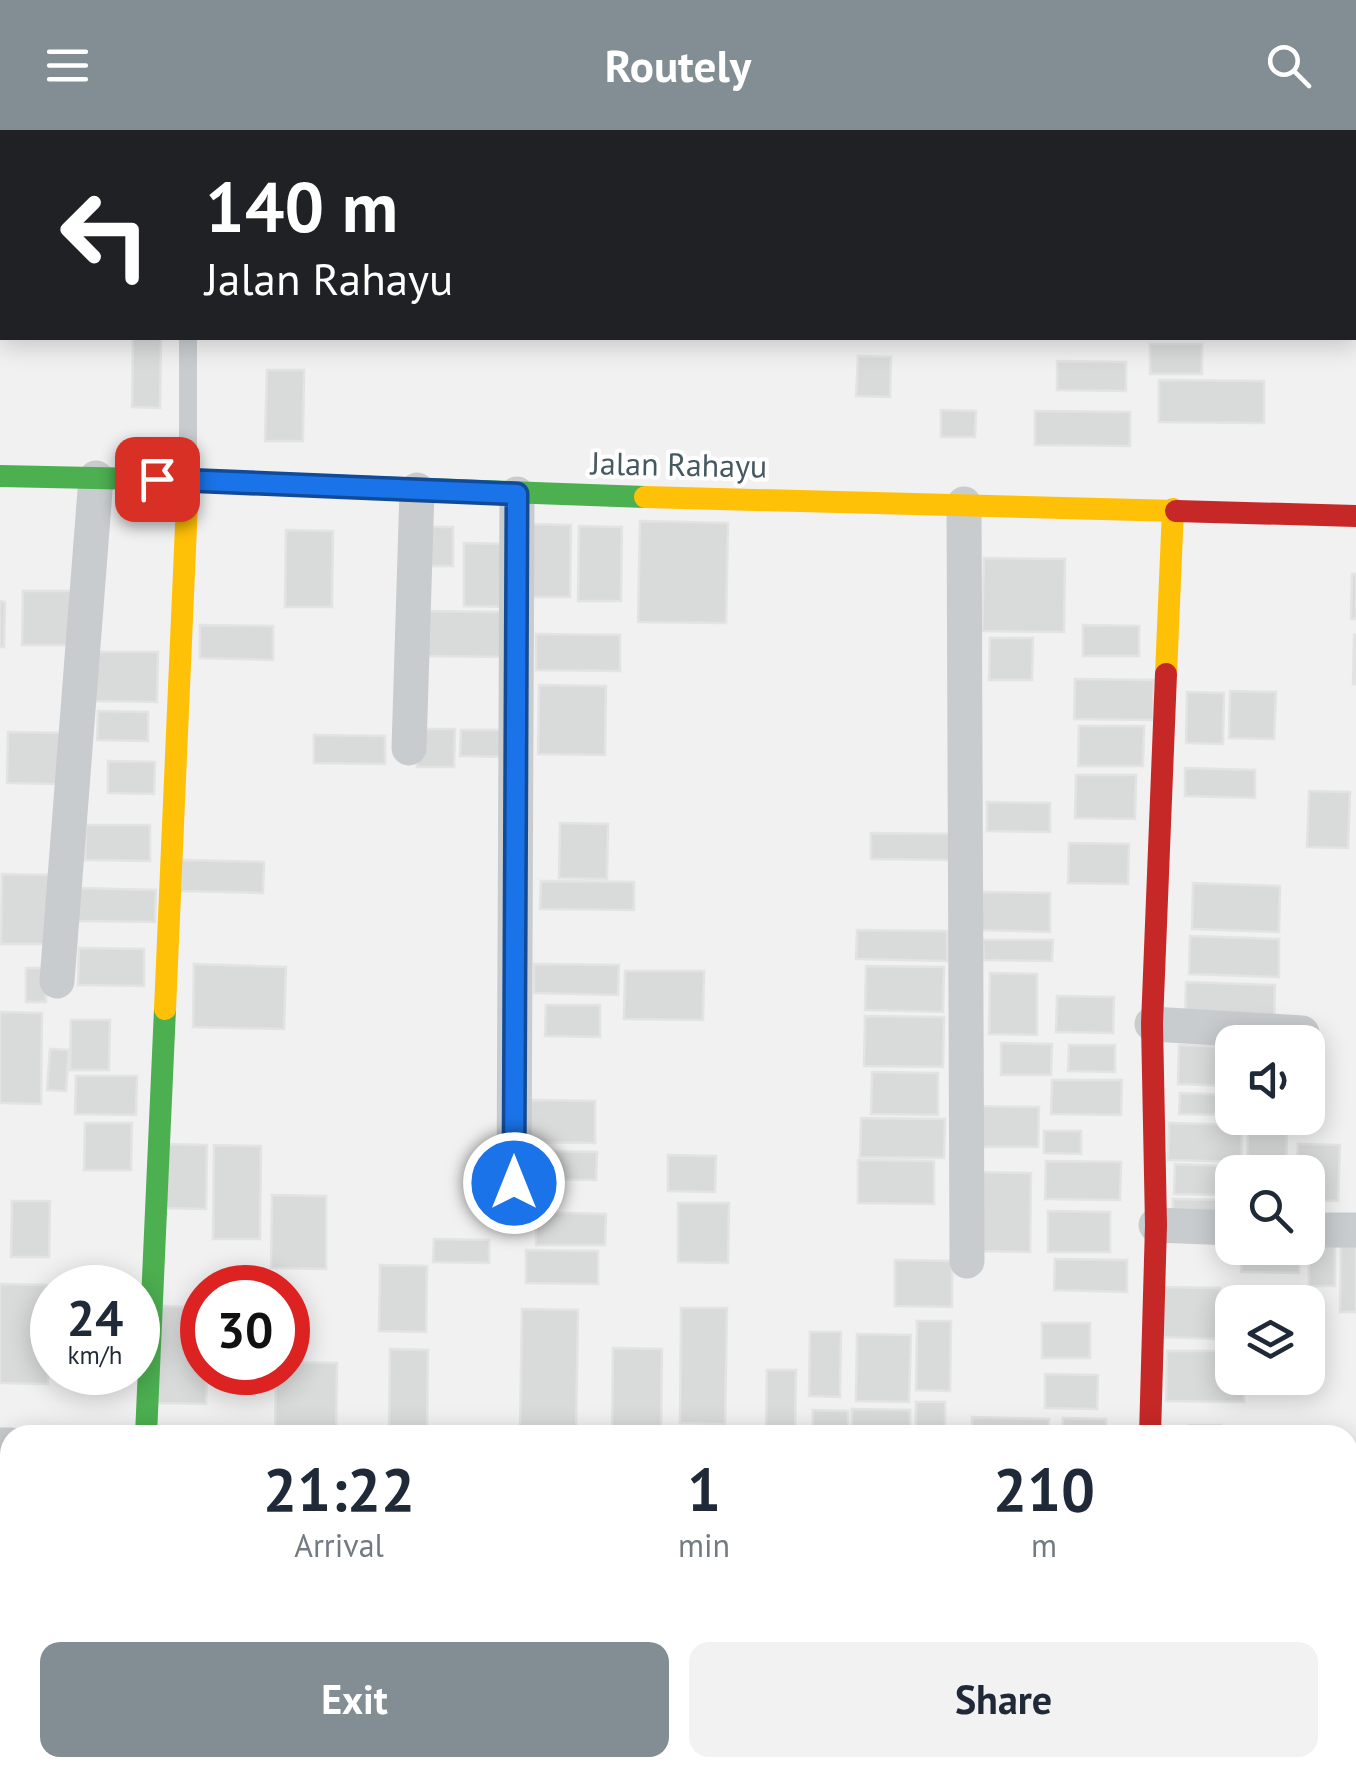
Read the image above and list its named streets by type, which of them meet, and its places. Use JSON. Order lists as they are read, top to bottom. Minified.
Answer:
{"streets":{"street":["Jalan Rahayu"]},"page":{"header":"Routely","turn":["140 m","Jalan Rahayu"],"speed":"24 km/h","limit":"30","eta":["21:22","Arrival","1","min","210","m"],"buttons":["Exit","Share"]}}
